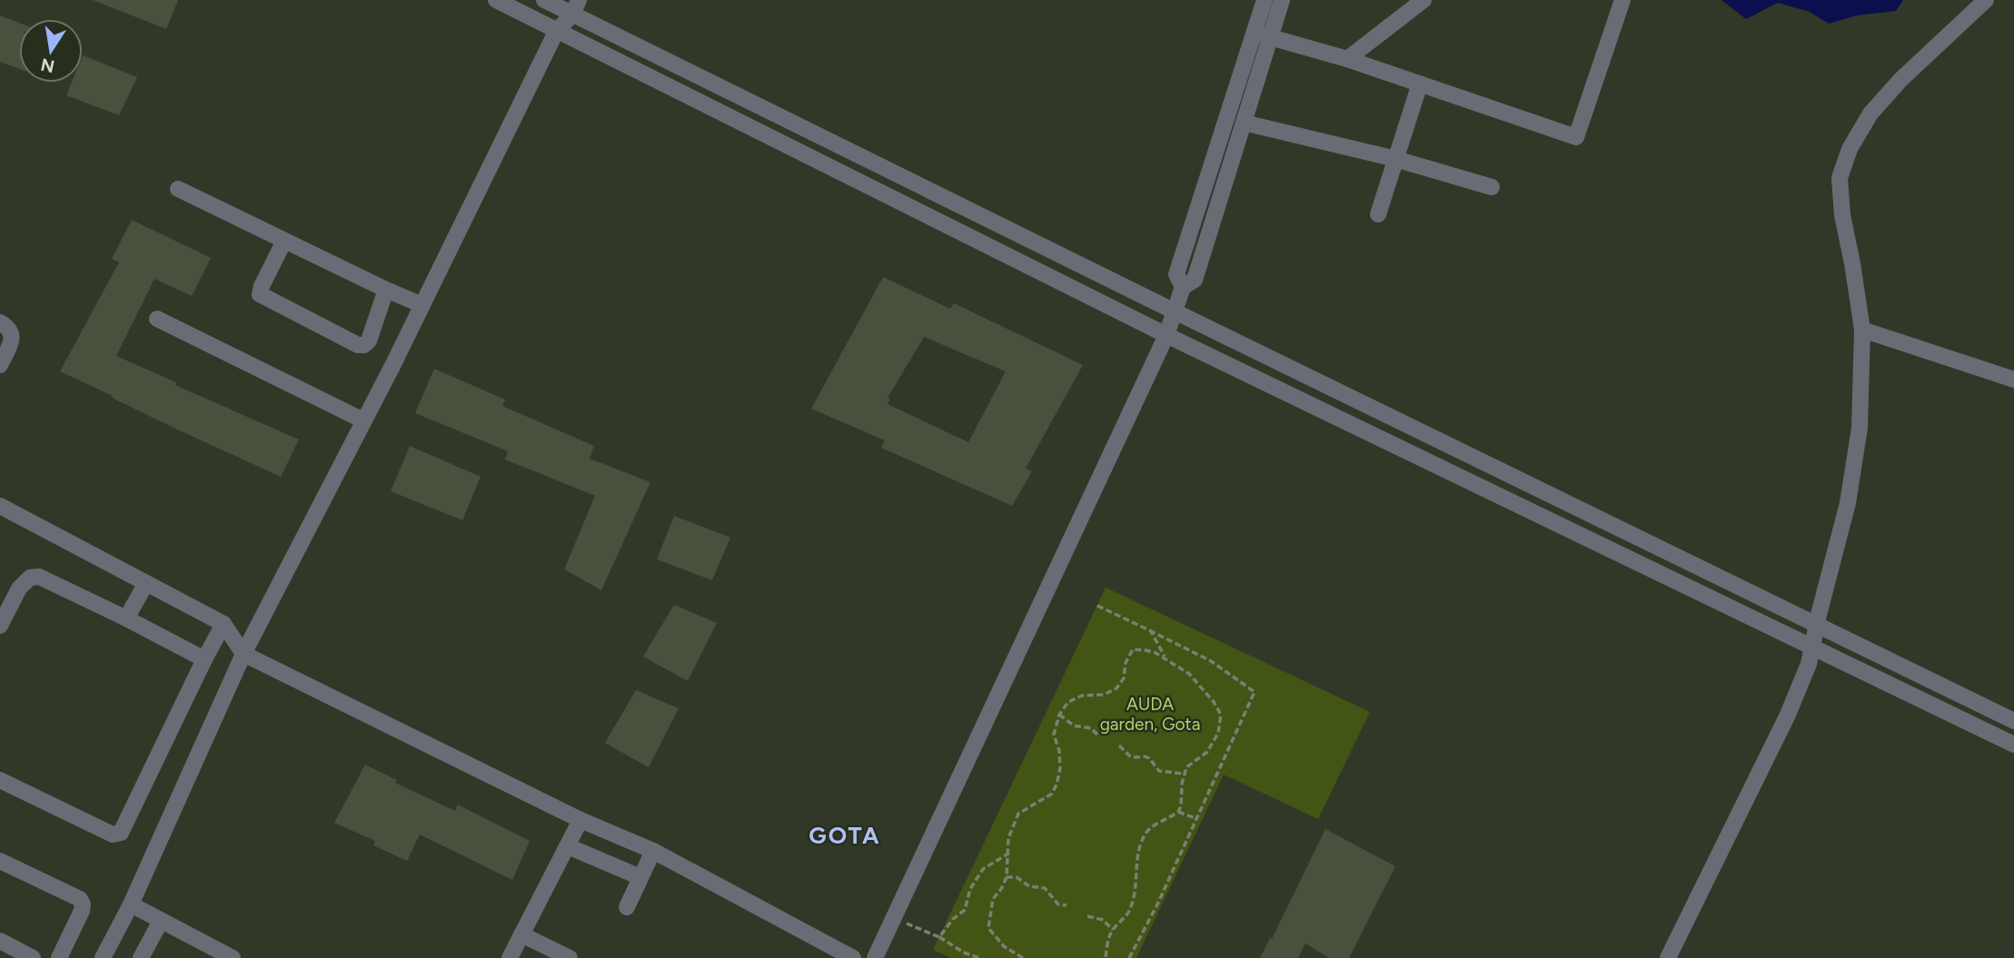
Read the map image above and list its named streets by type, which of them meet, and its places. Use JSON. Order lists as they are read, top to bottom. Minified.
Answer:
{"districts":["GOTA"],"parks":["AUDA garden, Gota"],"north":"bottom"}
